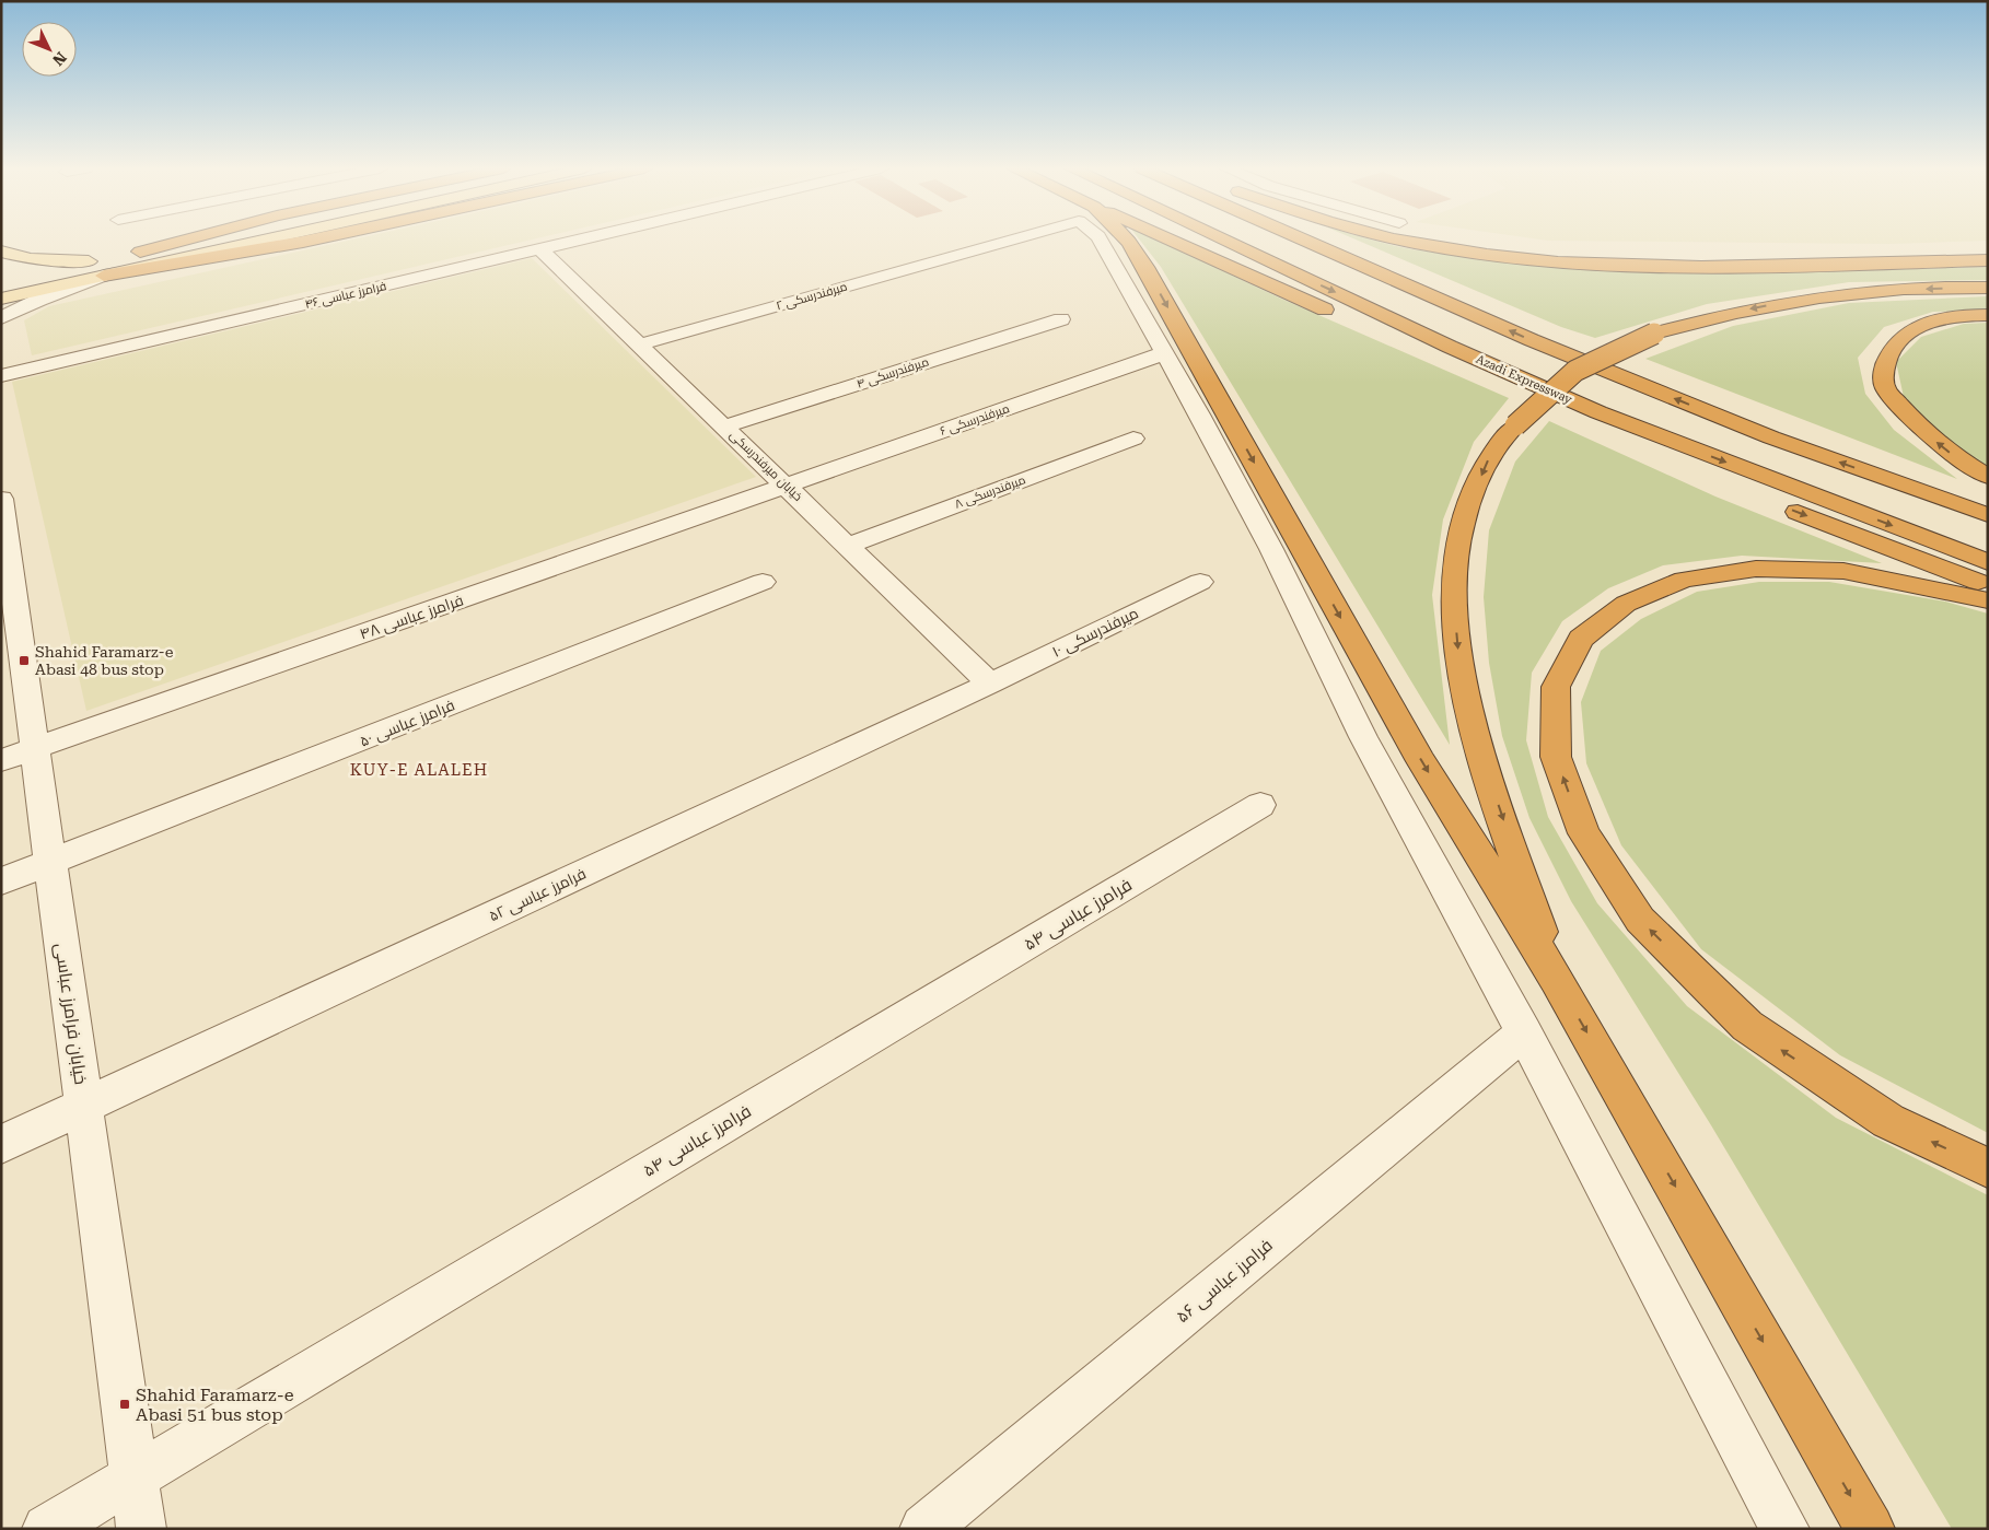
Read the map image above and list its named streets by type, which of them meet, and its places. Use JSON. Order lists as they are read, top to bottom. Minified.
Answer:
{"streets":{"highway":["Azadi Expressway"],"street":["فرامرز عباسی ۴۶","میرفندرسکی ۲","میرفندرسکی ۴","میرفندرسکی ۶","خیابان میرفندرسکی","میرفندرسکی ۸","فرامرز عباسی ۴۸","میرفندرسکی ۱۰","فرامرز عباسی ۵۰","فرامرز عباسی ۵۲","فرامرز عباسی ۵۴","خیابان فرامرز عباسی","فرامرز عباسی ۵۶"]},"crossings":[["فرامرز عباسی ۴۶","خیابان میرفندرسکی"],["میرفندرسکی ۲","خیابان میرفندرسکی"],["میرفندرسکی ۴","خیابان میرفندرسکی"],["میرفندرسکی ۶","خیابان میرفندرسکی"],["میرفندرسکی ۶","فرامرز عباسی ۴۸"],["خیابان میرفندرسکی","میرفندرسکی ۸"],["خیابان میرفندرسکی","فرامرز عباسی ۴۸"],["خیابان میرفندرسکی","میرفندرسکی ۱۰"],["خیابان میرفندرسکی","فرامرز عباسی ۵۲"],["فرامرز عباسی ۴۸","خیابان فرامرز عباسی"],["میرفندرسکی ۱۰","فرامرز عباسی ۵۲"],["فرامرز عباسی ۵۰","خیابان فرامرز عباسی"],["فرامرز عباسی ۵۲","خیابان فرامرز عباسی"],["فرامرز عباسی ۵۴","خیابان فرامرز عباسی"]],"districts":["KUY-E ALALEH"],"places":{"transit":["Shahid Faramarz-e Abasi 48 bus stop","Shahid Faramarz-e Abasi 51 bus stop"]},"north":"bottom right"}
